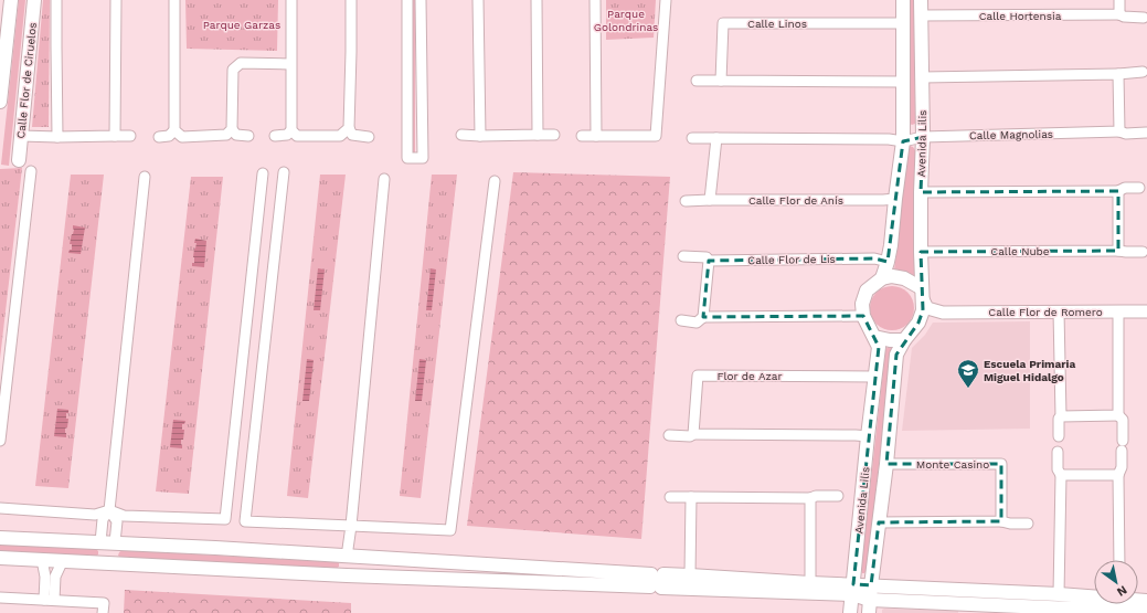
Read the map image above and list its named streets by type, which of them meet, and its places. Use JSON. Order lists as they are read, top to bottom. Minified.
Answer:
{"streets":{"main road":["Calle Flor de Ciruelos","Avenida Lilis"],"street":["Calle Hortensia","Calle Linos","Calle Magnolias","Calle Flor de Anís","Calle Nube","Calle Flor de Lis","Calle Flor de Romero","Flor de Azar","Monte Casino"]},"crossings":[["Calle Hortensia","Avenida Lilis"],["Calle Linos","Avenida Lilis"],["Calle Magnolias","Avenida Lilis"],["Avenida Lilis","Calle Flor de Anís"],["Avenida Lilis","Calle Nube"],["Avenida Lilis","Calle Flor de Lis"],["Avenida Lilis","Calle Flor de Romero"],["Avenida Lilis","Flor de Azar"],["Avenida Lilis","Monte Casino"]],"parks":["Parque Golondrinas","Parque Garzas"],"places":{"school or university":["Escuela Primaria Miguel Hidalgo"]},"north":"bottom right"}
